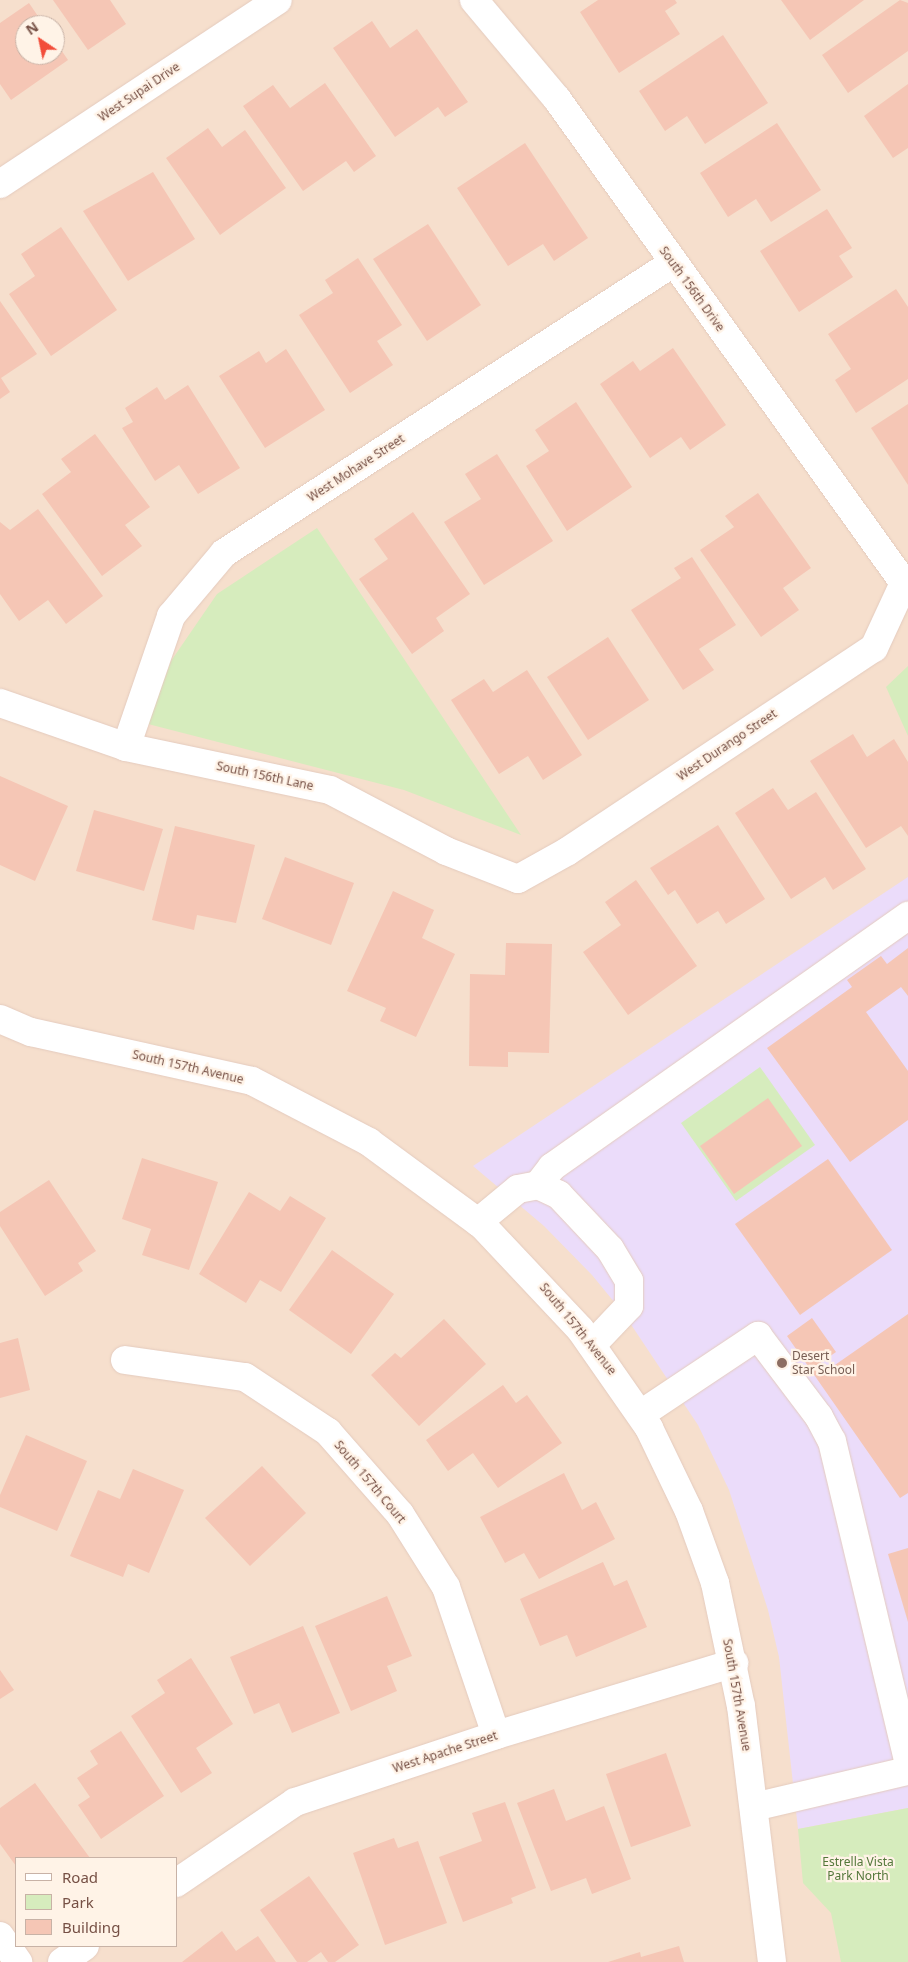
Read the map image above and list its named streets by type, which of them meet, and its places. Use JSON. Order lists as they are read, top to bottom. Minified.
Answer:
{"streets":{"street":["West Supai Drive","South 156th Drive","West Mohave Street","West Durango Street","South 156th Lane","South 157th Avenue","South 157th Court","West Apache Street"]},"crossings":[["South 156th Drive","West Mohave Street"],["South 156th Drive","West Durango Street"],["West Mohave Street","South 156th Lane"],["West Durango Street","South 156th Lane"],["South 157th Avenue","West Apache Street"],["South 157th Court","West Apache Street"]],"parks":["Estrella Vista Park North"],"places":["Desert Star School"],"legend":["Road","Park","Building"],"north":"top left"}
